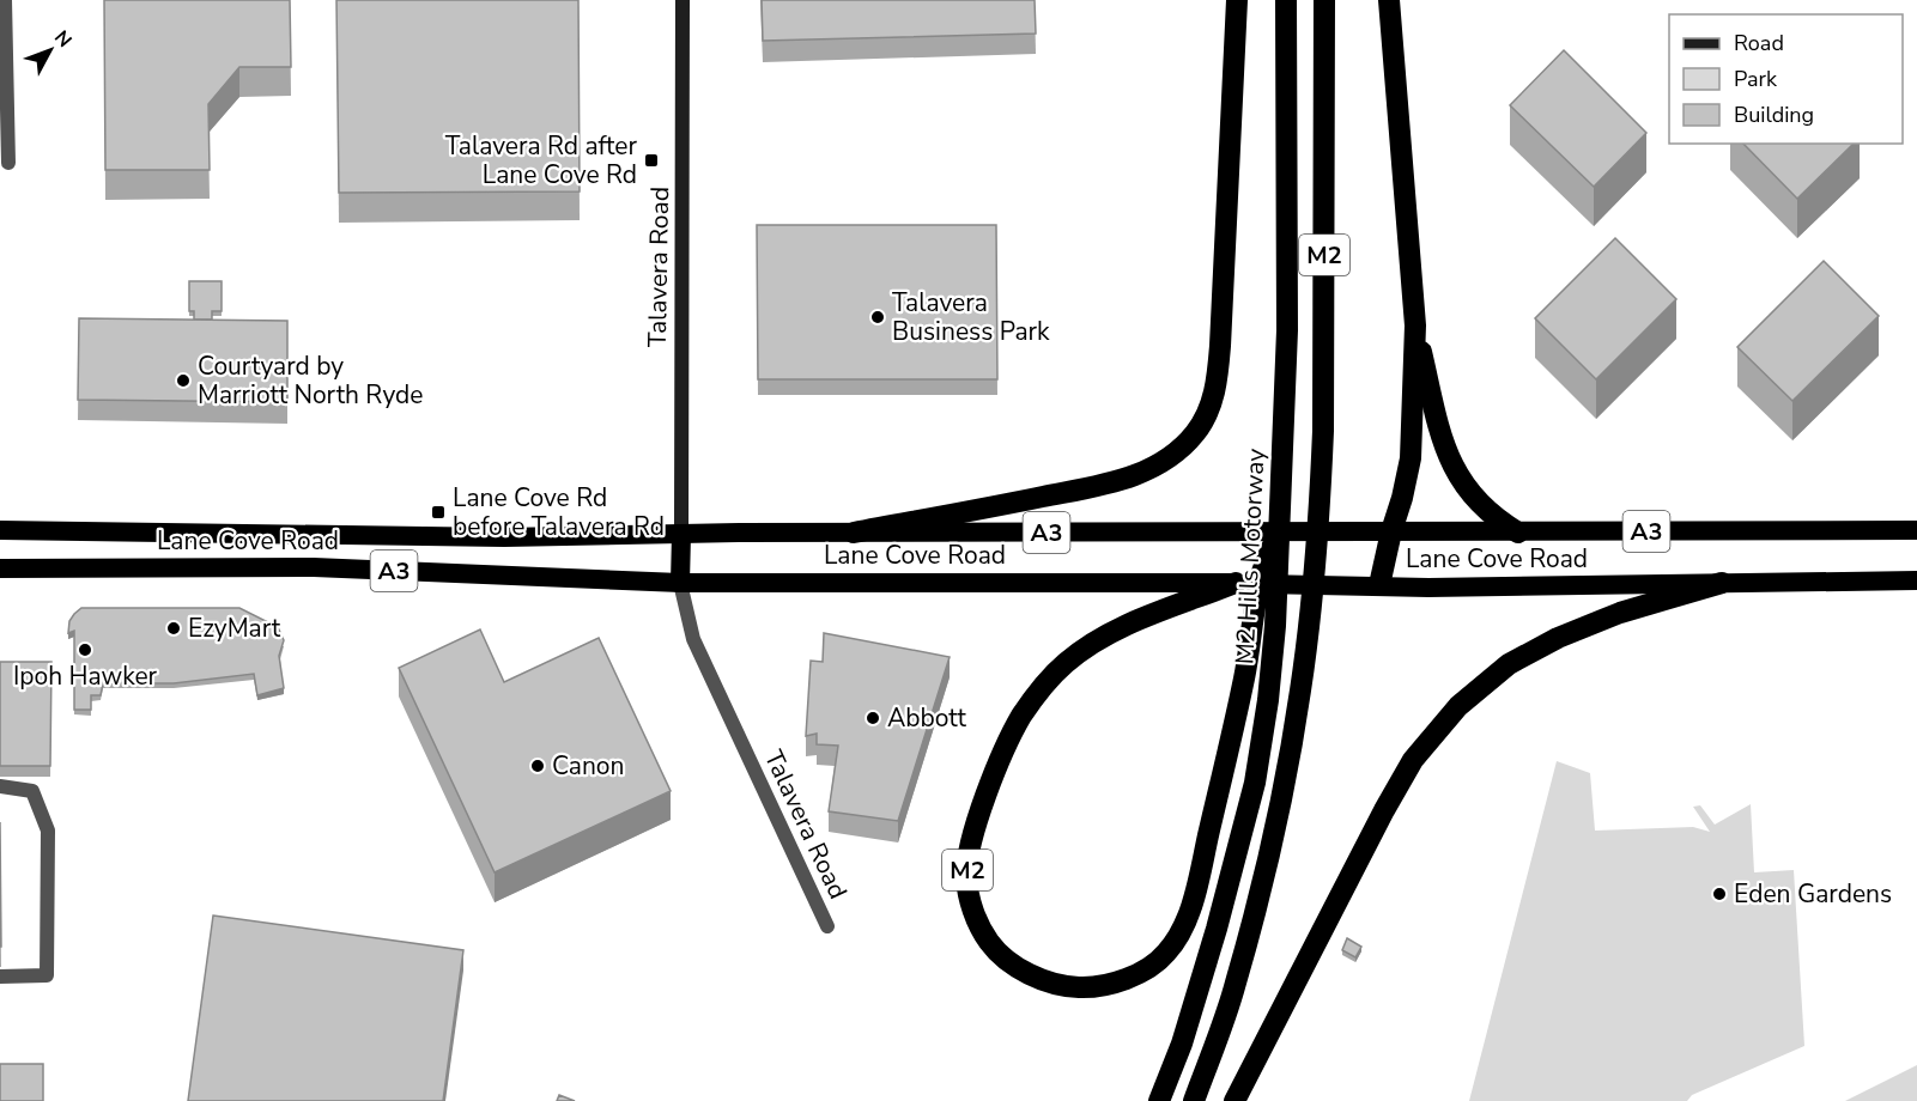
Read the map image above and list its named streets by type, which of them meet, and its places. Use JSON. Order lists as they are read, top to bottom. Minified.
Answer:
{"streets":{"highway":["M2","A3","Lane Cove Road","M2 Hills Motorway"],"main road":["Talavera Road"]},"crossings":[["M2","Lane Cove Road"],["M2","M2 Hills Motorway"],["Talavera Road","Lane Cove Road"]],"places":{"transit":["Talavera Rd after Lane Cove Rd","Lane Cove Rd before Talavera Rd"],"other":["Talavera Business Park","Courtyard by Marriott North Ryde","EzyMart","Ipoh Hawker","Abbott","Canon","Eden Gardens"]},"legend":["Road","Park","Building"],"north":"top right"}
